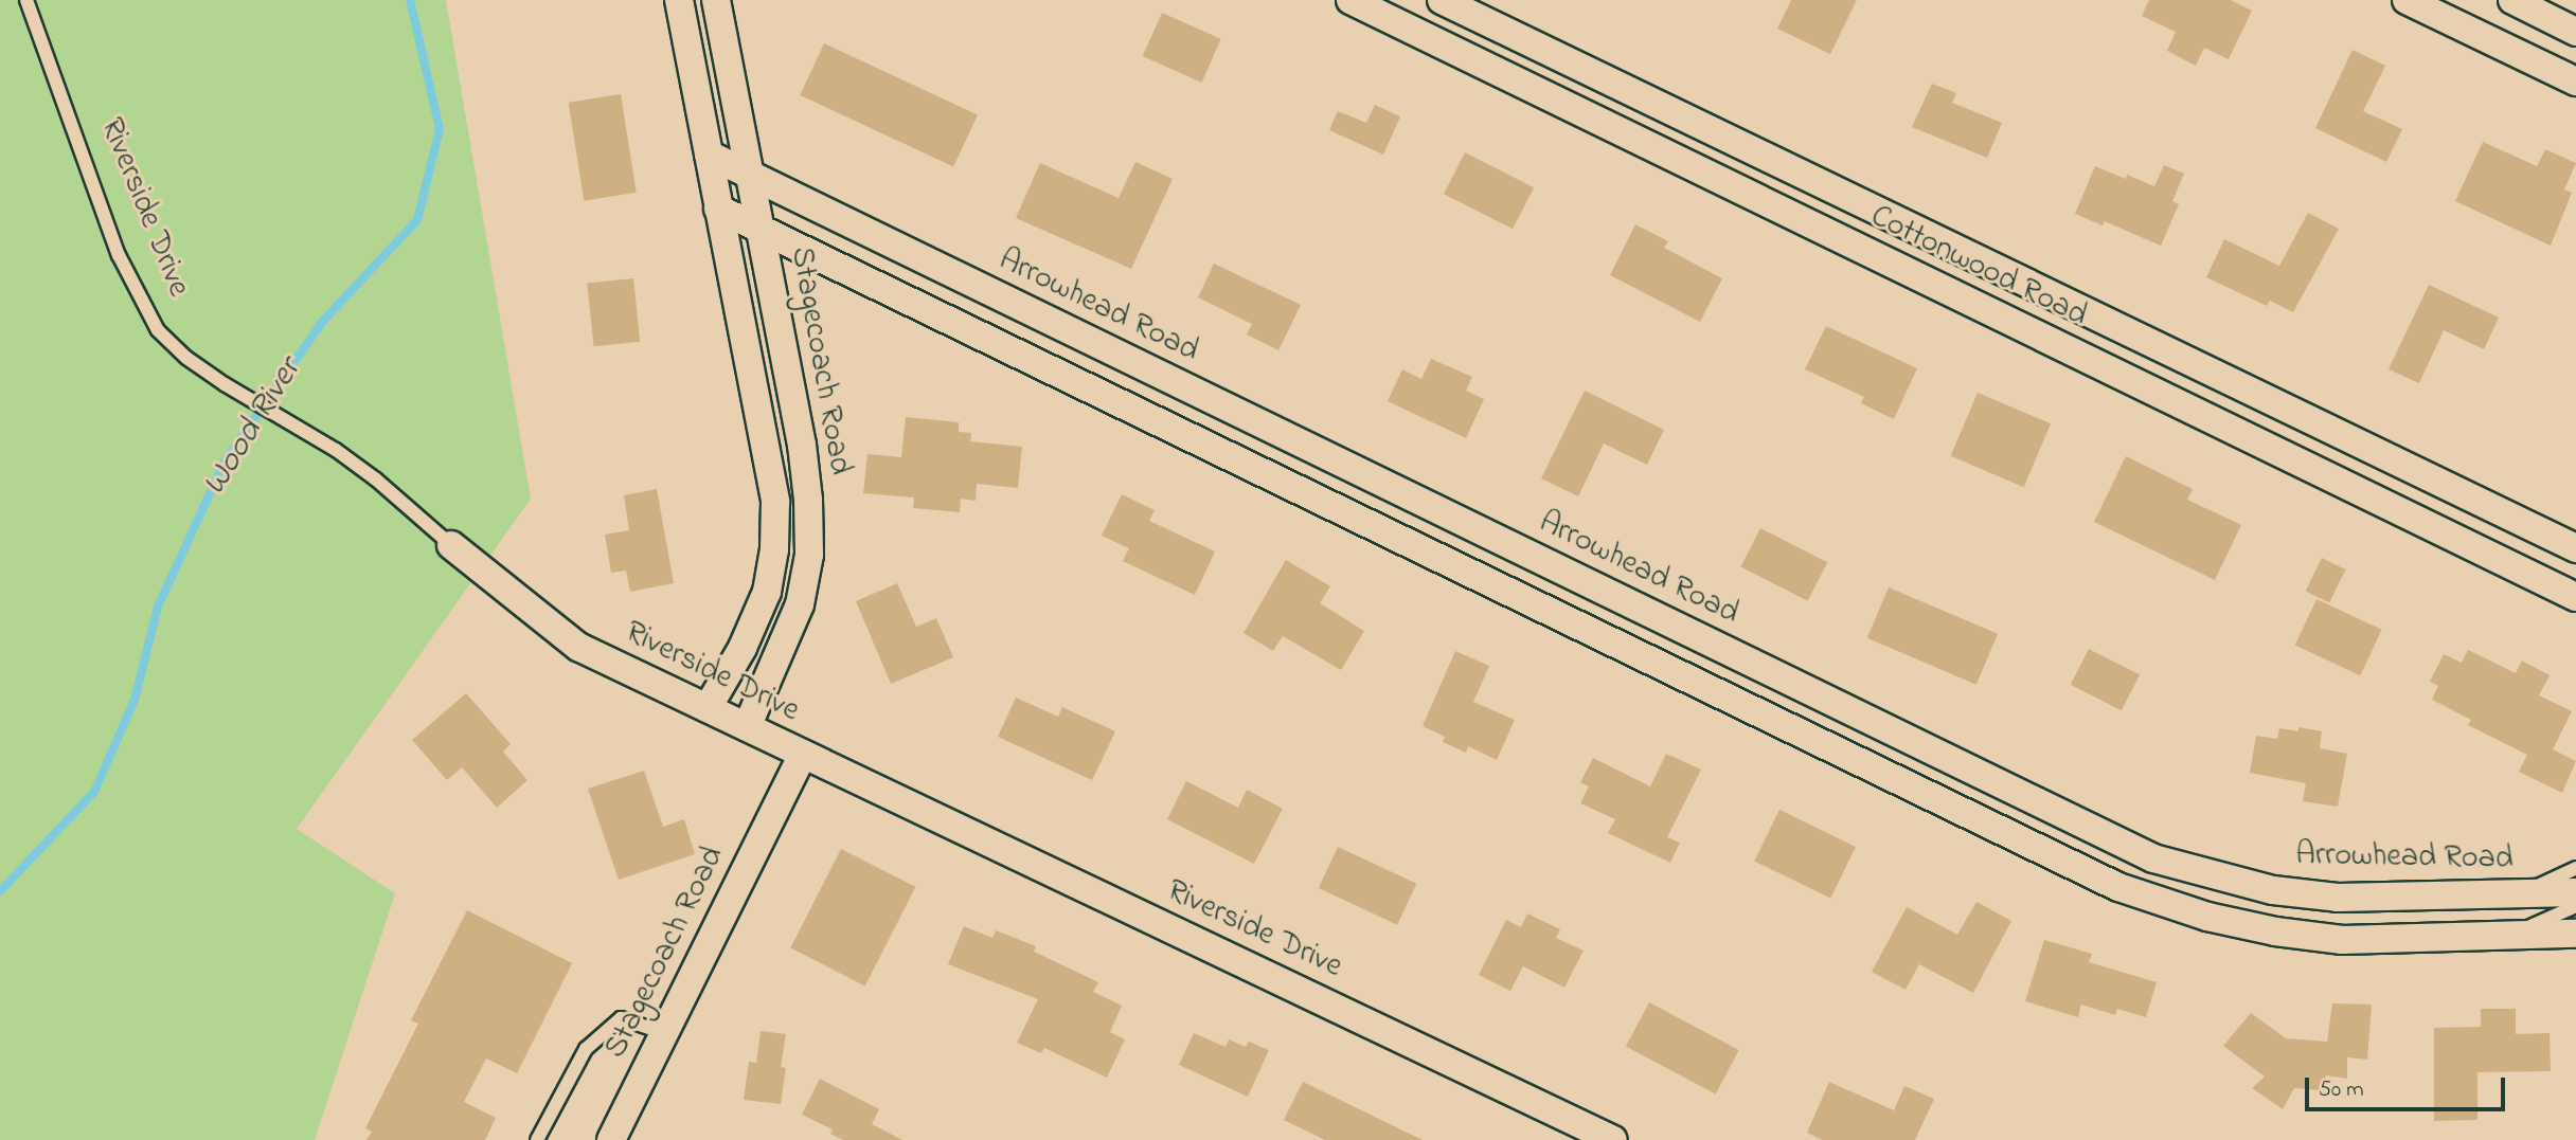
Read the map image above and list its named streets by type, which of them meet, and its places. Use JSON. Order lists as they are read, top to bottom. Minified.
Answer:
{"streets":{"street":["Riverside Drive","Cottonwood Road","Arrowhead Road","Stagecoach Road"]},"crossings":[["Riverside Drive","Stagecoach Road"],["Arrowhead Road","Stagecoach Road"]],"water":["Wood River"],"scale_bar":"50 m"}
